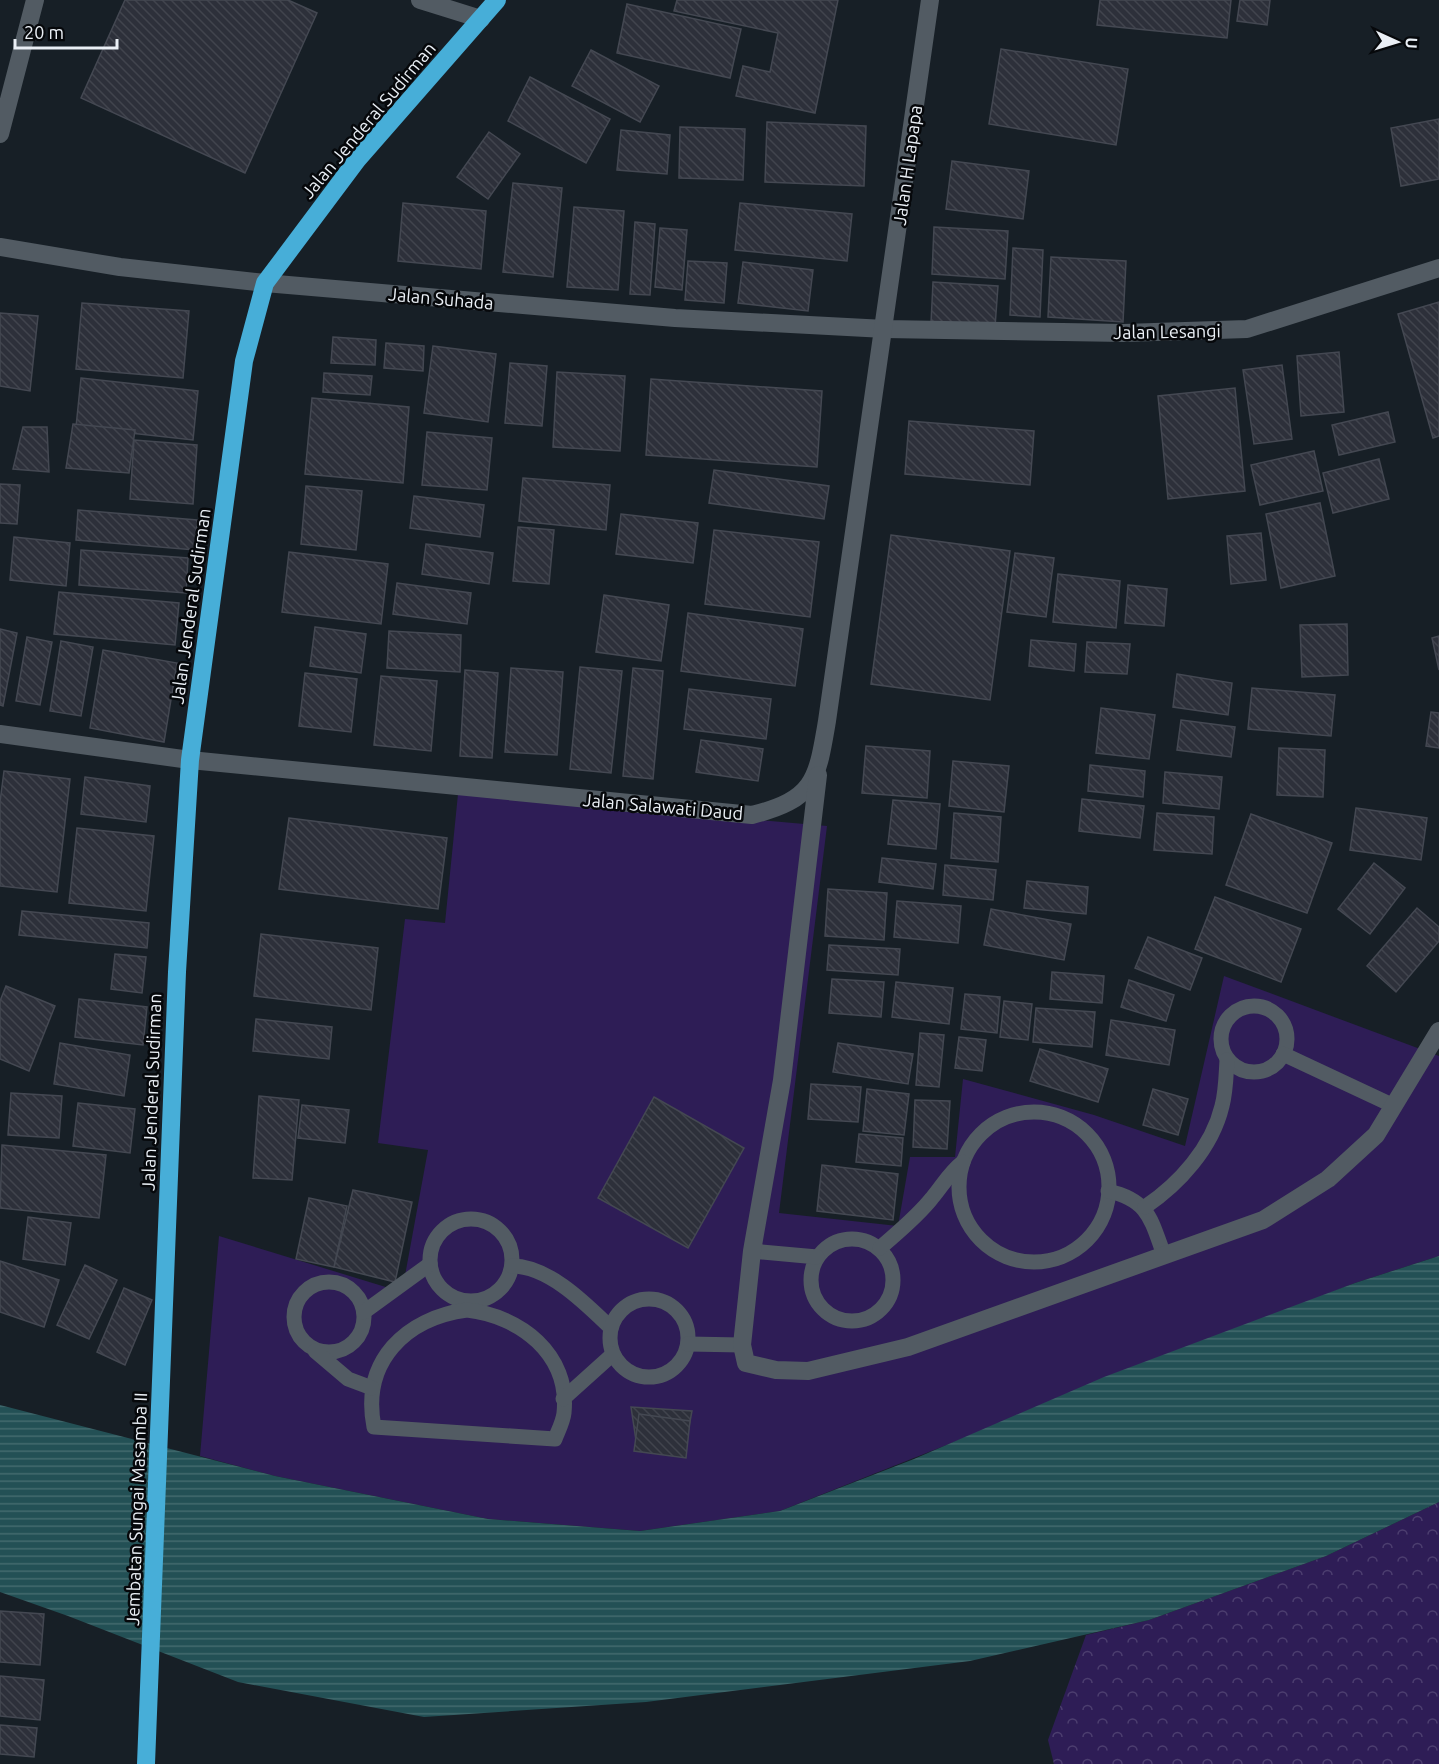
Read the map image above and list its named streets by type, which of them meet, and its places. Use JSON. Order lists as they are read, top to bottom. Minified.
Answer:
{"streets":{"highway":["Jalan Jenderal Sudirman","Jembatan Sungai Masamba II"],"street":["Jalan H Lapapa","Jalan Suhada","Jalan Lesangi","Jalan Salawati Daud"]},"crossings":[["Jalan Jenderal Sudirman","Jalan Suhada"],["Jalan Jenderal Sudirman","Jalan Salawati Daud"],["Jalan Jenderal Sudirman","Jembatan Sungai Masamba II"],["Jalan H Lapapa","Jalan Suhada"],["Jalan H Lapapa","Jalan Lesangi"],["Jalan H Lapapa","Jalan Salawati Daud"],["Jalan Suhada","Jalan Lesangi"],["Jalan Suhada","Jalan Salawati Daud"],["Jalan Lesangi","Jalan Salawati Daud"]],"scale_bar":"20 m","north":"right"}
